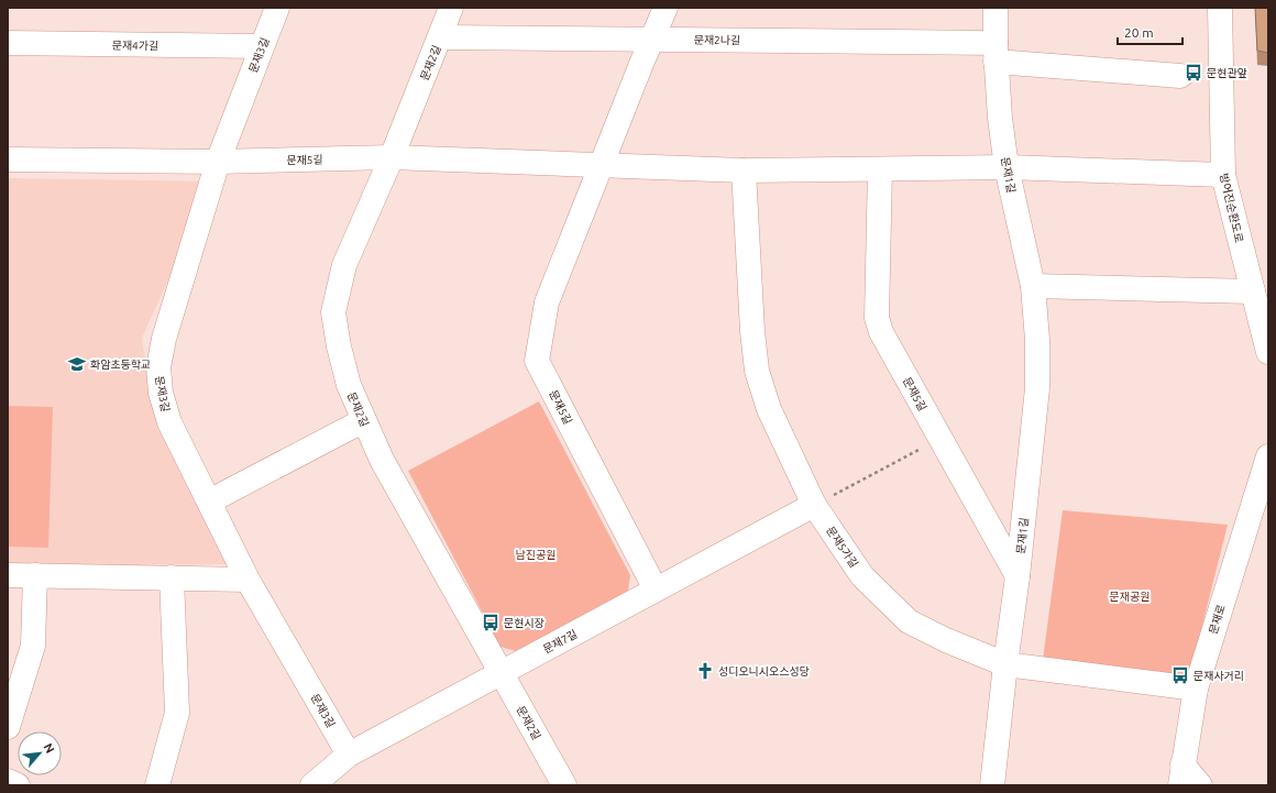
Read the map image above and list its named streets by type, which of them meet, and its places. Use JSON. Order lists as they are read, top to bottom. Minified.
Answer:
{"streets":{"street":["문재2나길","문재4가길","문재3길","문재2길","문재5길","문재1길","방어진순환도로","문재5가길","문재로","문재7길"]},"crossings":[["문재2나길","문재2길"],["문재2나길","문재1길"],["문재4가길","문재3길"],["문재3길","문재5길"],["문재3길","문재7길"],["문재2길","문재5길"],["문재2길","문재7길"],["문재5길","문재1길"],["문재5길","방어진순환도로"],["문재5길","문재5가길"],["문재5길","문재7길"],["문재1길","문재5가길"],["문재5가길","문재로"],["문재5가길","문재7길"]],"parks":["남진공원","문재공원"],"places":{"bus stop":["문현관앞","문현시장","문재사거리"],"school or university":["화암초등학교"],"church":["성디오니시오스성당"]},"scale_bar":"20 m","north":"top right"}
